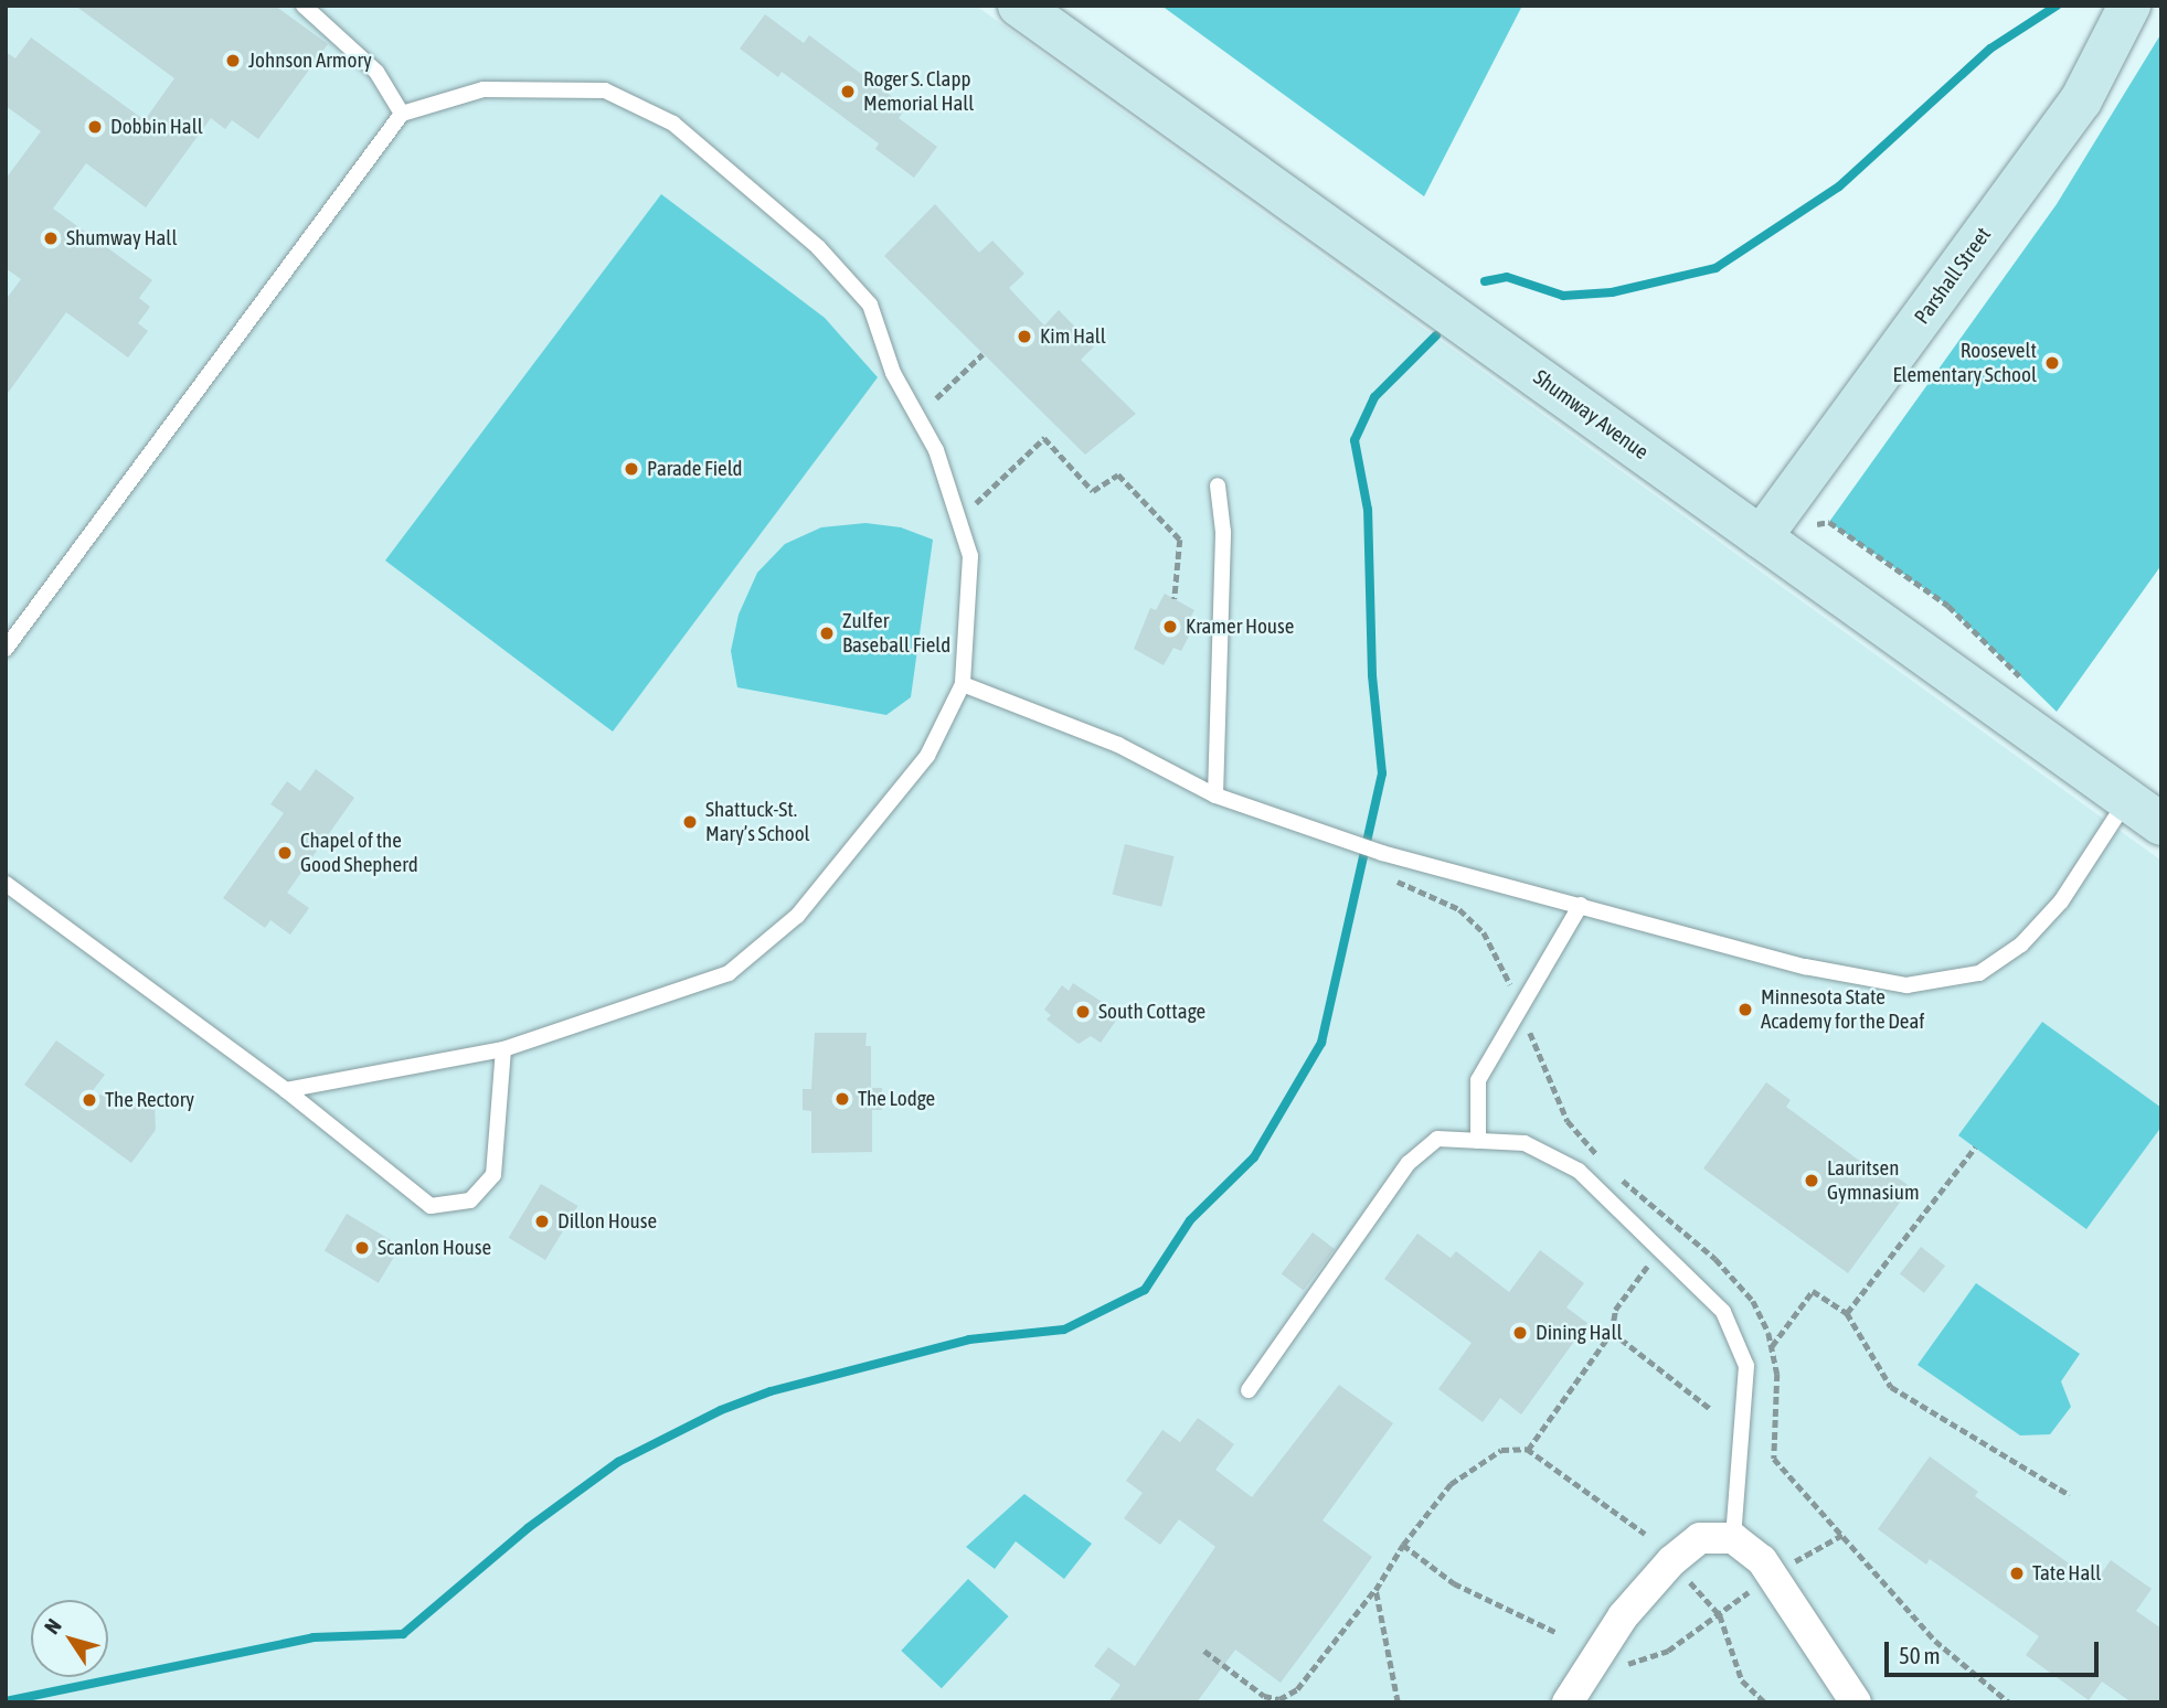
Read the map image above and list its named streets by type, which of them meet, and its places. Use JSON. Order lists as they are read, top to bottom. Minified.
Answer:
{"streets":{"street":["Parshall Street","Shumway Avenue"]},"crossings":[["Parshall Street","Shumway Avenue"]],"places":["Johnson Armory","Roger S. Clapp Memorial Hall","Dobbin Hall","Shumway Hall","Kim Hall","Roosevelt Elementary School","Parade Field","Kramer House","Zulfer Baseball Field","Shattuck-St. Mary’s School","Chapel of the Good Shepherd","Minnesota State Academy for the Deaf","South Cottage","The Lodge","The Rectory","Lauritsen Gymnasium","Dillon House","Scanlon House","Dining Hall","Tate Hall"],"scale_bar":"50 m","north":"top left"}
